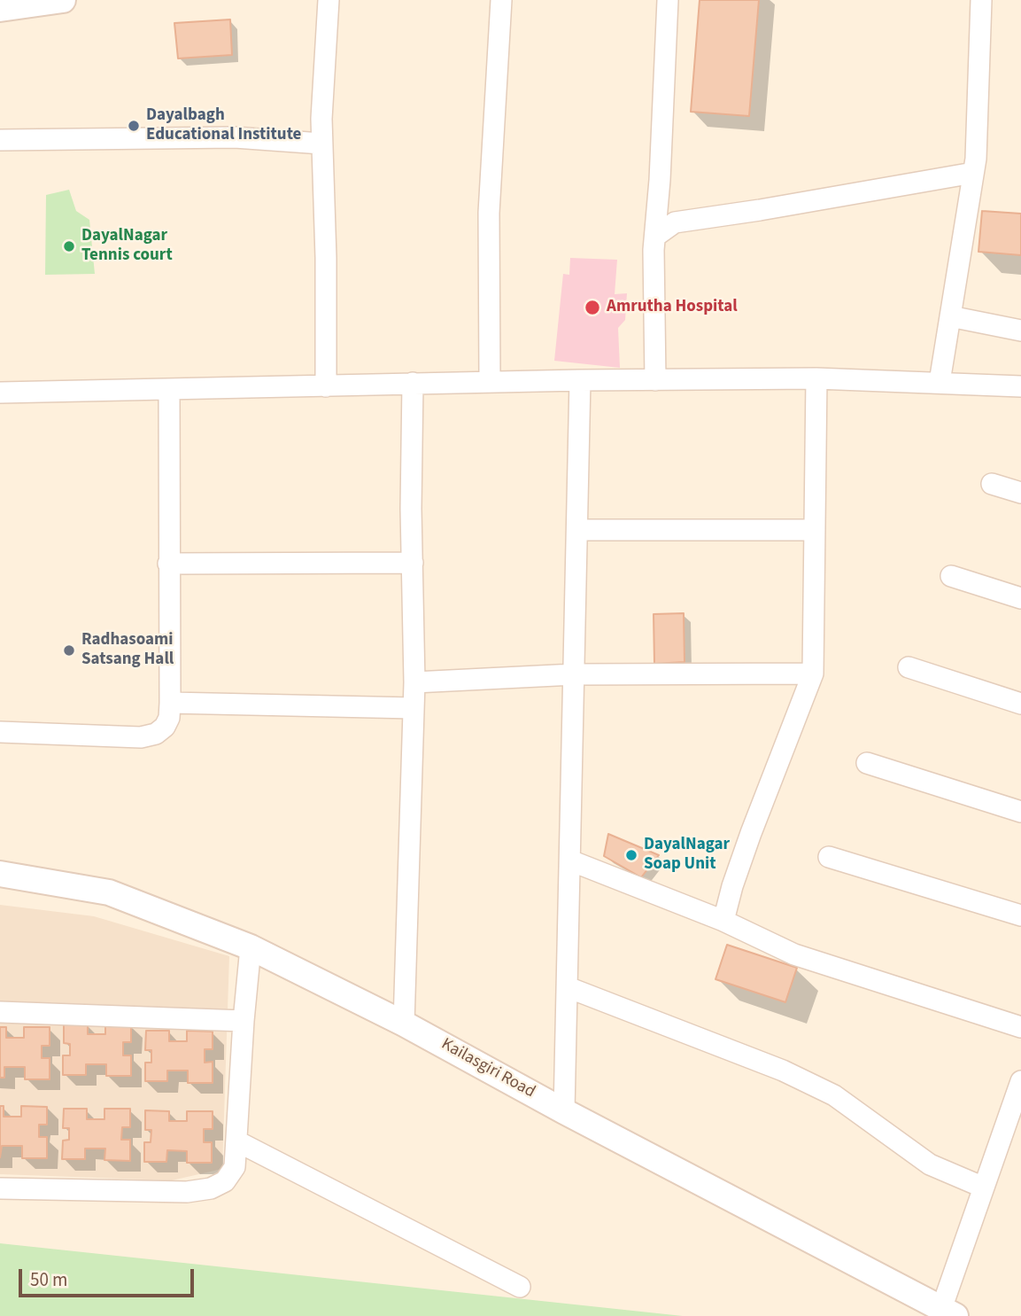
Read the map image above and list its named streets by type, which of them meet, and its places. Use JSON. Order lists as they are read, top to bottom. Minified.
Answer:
{"streets":{"street":["Kailasgiri Road"]},"places":["Dayalbagh Educational Institute","DayalNagar Tennis court","Amrutha Hospital","Radhasoami Satsang Hall","DayalNagar Soap Unit"],"scale_bar":"50 m"}
